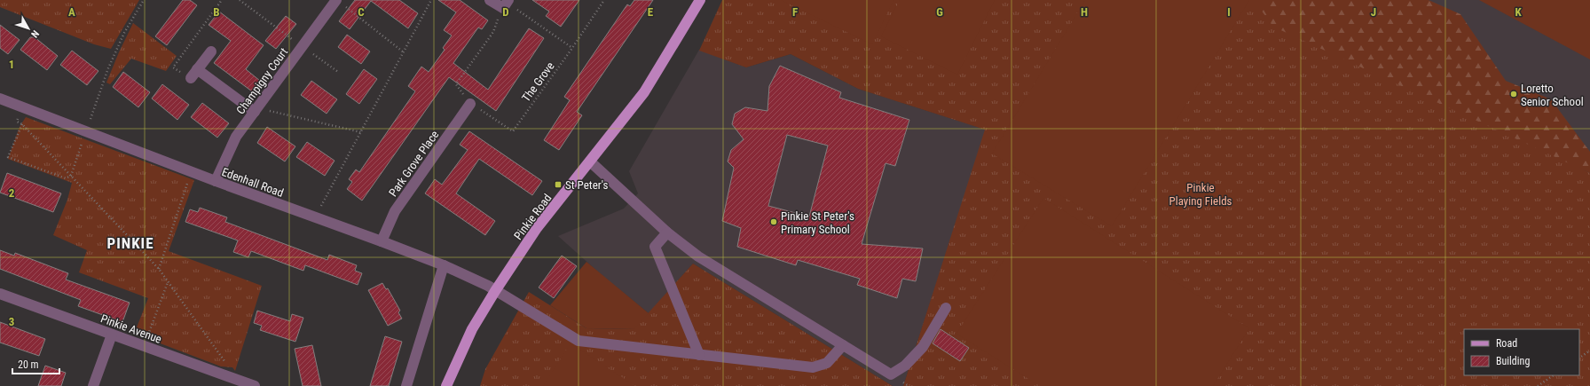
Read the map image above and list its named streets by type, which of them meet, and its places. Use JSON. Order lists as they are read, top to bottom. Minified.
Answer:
{"streets":{"main road":["Pinkie Road"],"street":["Champigny Court","Park Grove Place","Edenhall Road","Pinkie Avenue"],"path":["The Grove"]},"crossings":[["Champigny Court","Edenhall Road"],["The Grove","Park Grove Place"],["Park Grove Place","Edenhall Road"],["Edenhall Road","Pinkie Road"]],"districts":["PINKIE"],"parks":["Pinkie Playing Fields"],"places":{"other":["Loretto Senior School","Pinkie St Peter's Primary School"],"transit":["St Peter's"]},"legend":["Road","Building"],"scale_bar":"20 m","north":"bottom right","grid":{"columns":["A","B","C","D","E","F","G","H","I","J","K"],"rows":["1","2","3"]}}
